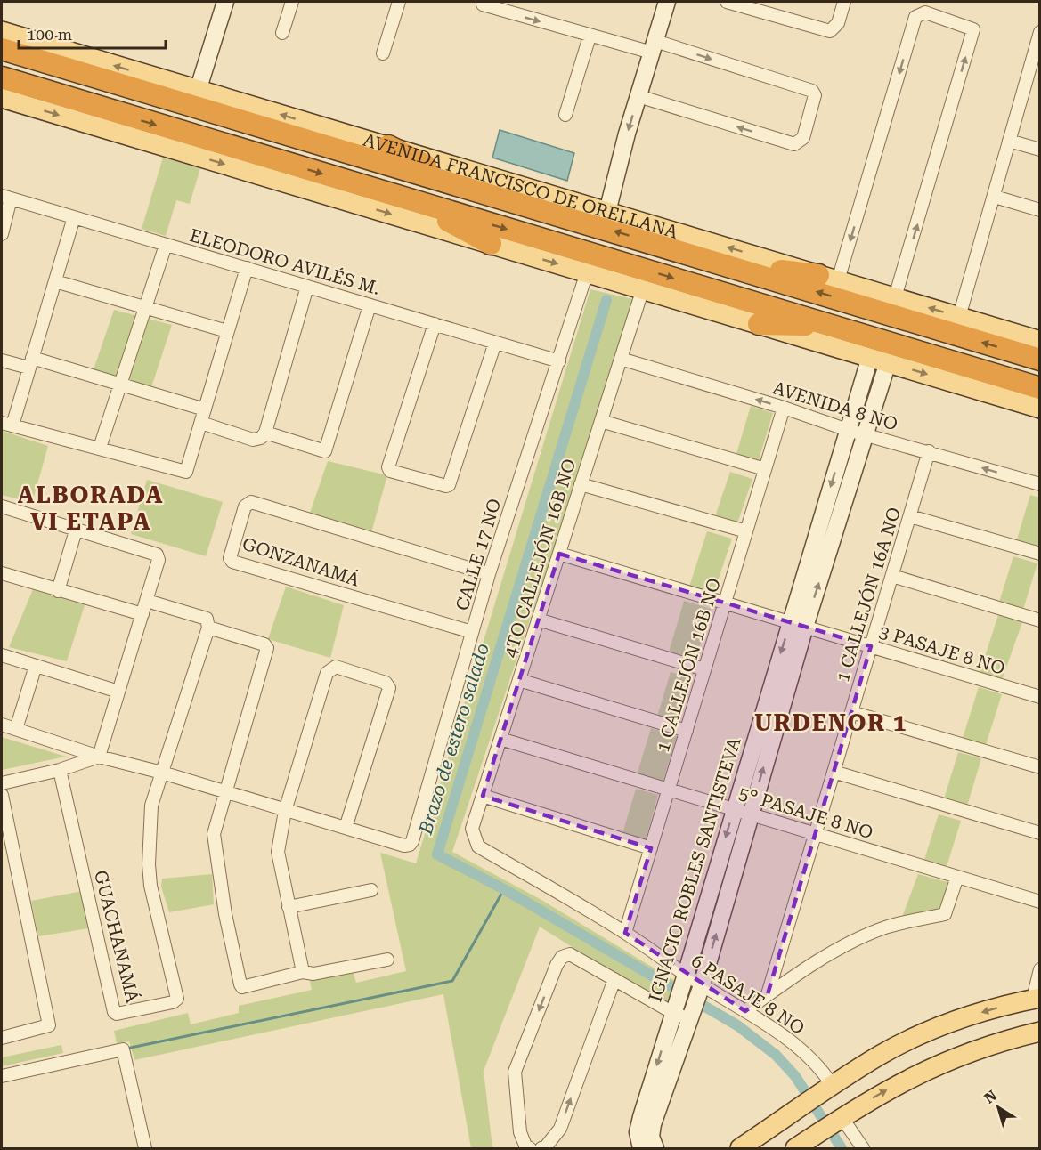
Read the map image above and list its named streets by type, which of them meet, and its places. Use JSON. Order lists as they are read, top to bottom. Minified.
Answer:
{"streets":{"highway":["AVENIDA FRANCISCO DE ORELLANA"],"street":["ELEODORO AVILÉS M.","AVENIDA 8 NO","CALLE 17 NO","4TO CALLEJÓN 16B NO","GONZANAMÁ","1 CALLEJÓN 16A NO","3 PASAJE 8 NO","1 CALLEJÓN 16B NO","5° PASAJE 8 NO","IGNACIO ROBLES SANTISTEVA","GUACHANAMÁ","6 PASAJE 8 NO"]},"crossings":[["ELEODORO AVILÉS M.","CALLE 17 NO"],["AVENIDA 8 NO","4TO CALLEJÓN 16B NO"],["AVENIDA 8 NO","1 CALLEJÓN 16A NO"],["AVENIDA 8 NO","1 CALLEJÓN 16B NO"],["AVENIDA 8 NO","IGNACIO ROBLES SANTISTEVA"],["CALLE 17 NO","GONZANAMÁ"],["4TO CALLEJÓN 16B NO","3 PASAJE 8 NO"],["4TO CALLEJÓN 16B NO","5° PASAJE 8 NO"],["4TO CALLEJÓN 16B NO","6 PASAJE 8 NO"],["1 CALLEJÓN 16A NO","3 PASAJE 8 NO"],["1 CALLEJÓN 16A NO","5° PASAJE 8 NO"],["3 PASAJE 8 NO","1 CALLEJÓN 16B NO"],["3 PASAJE 8 NO","IGNACIO ROBLES SANTISTEVA"],["1 CALLEJÓN 16B NO","5° PASAJE 8 NO"],["1 CALLEJÓN 16B NO","6 PASAJE 8 NO"],["5° PASAJE 8 NO","IGNACIO ROBLES SANTISTEVA"],["IGNACIO ROBLES SANTISTEVA","6 PASAJE 8 NO"]],"districts":["ALBORADA VI ETAPA","URDENOR 1"],"water":["Brazo de estero salado"],"scale_bar":"100 m","north":"top left"}
